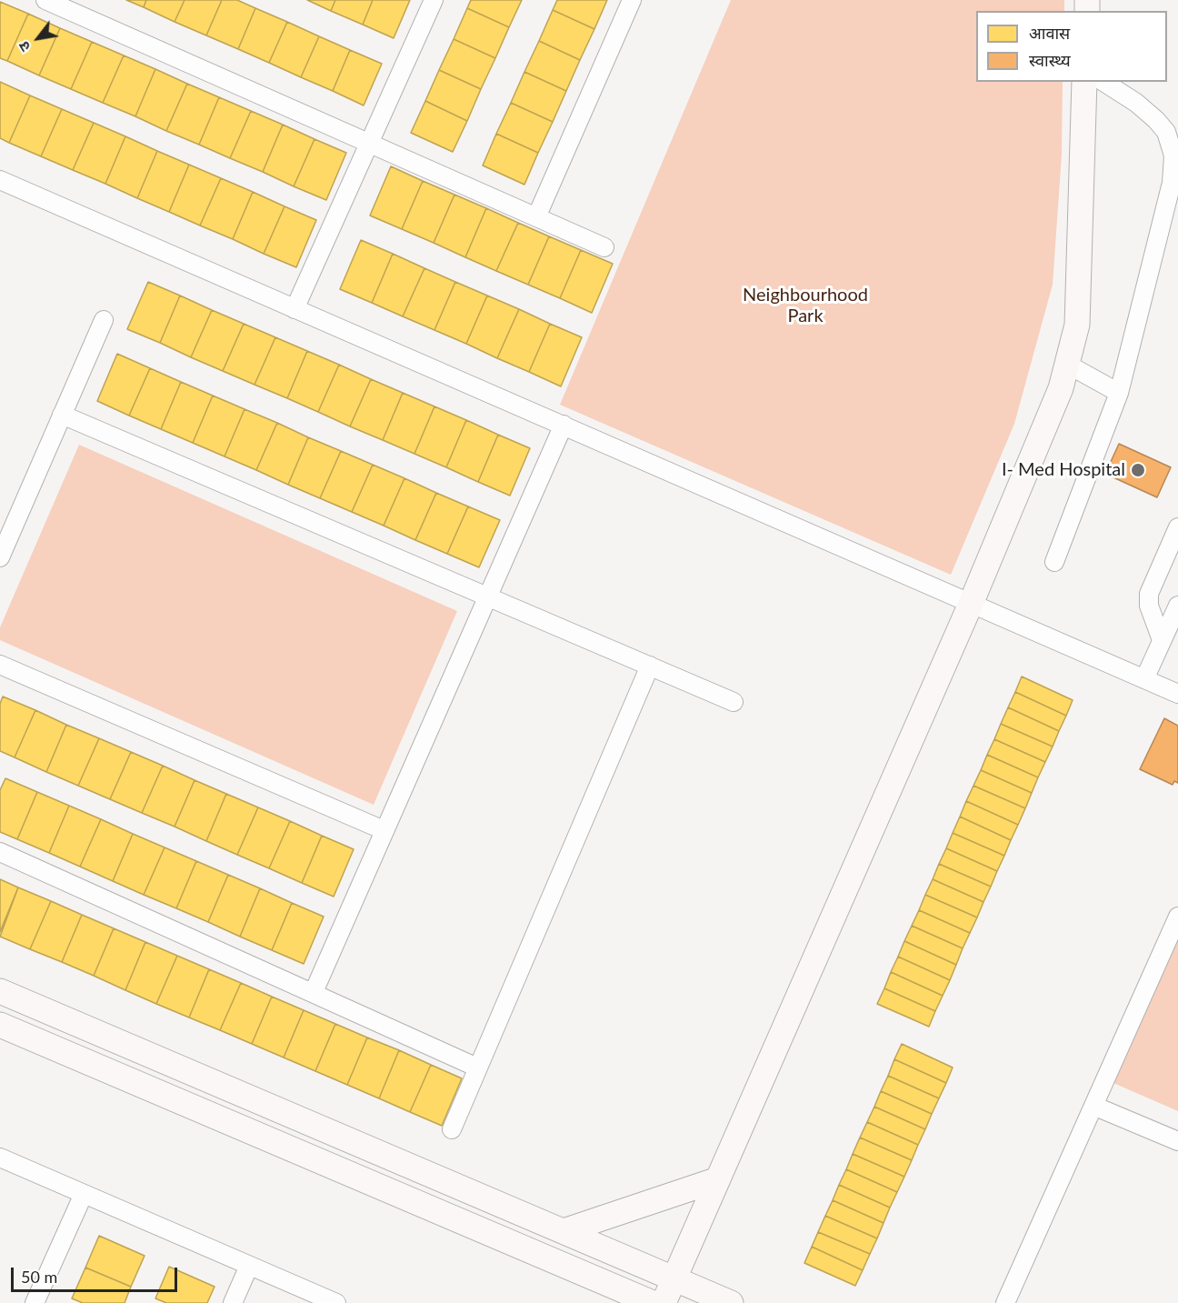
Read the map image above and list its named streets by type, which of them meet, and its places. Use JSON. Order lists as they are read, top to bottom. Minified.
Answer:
{"parks":["Neighbourhood Park"],"places":["I- Med Hospital"],"legend":["आवास","स्वास्थ्य"],"scale_bar":"50 m","north":"bottom left"}
